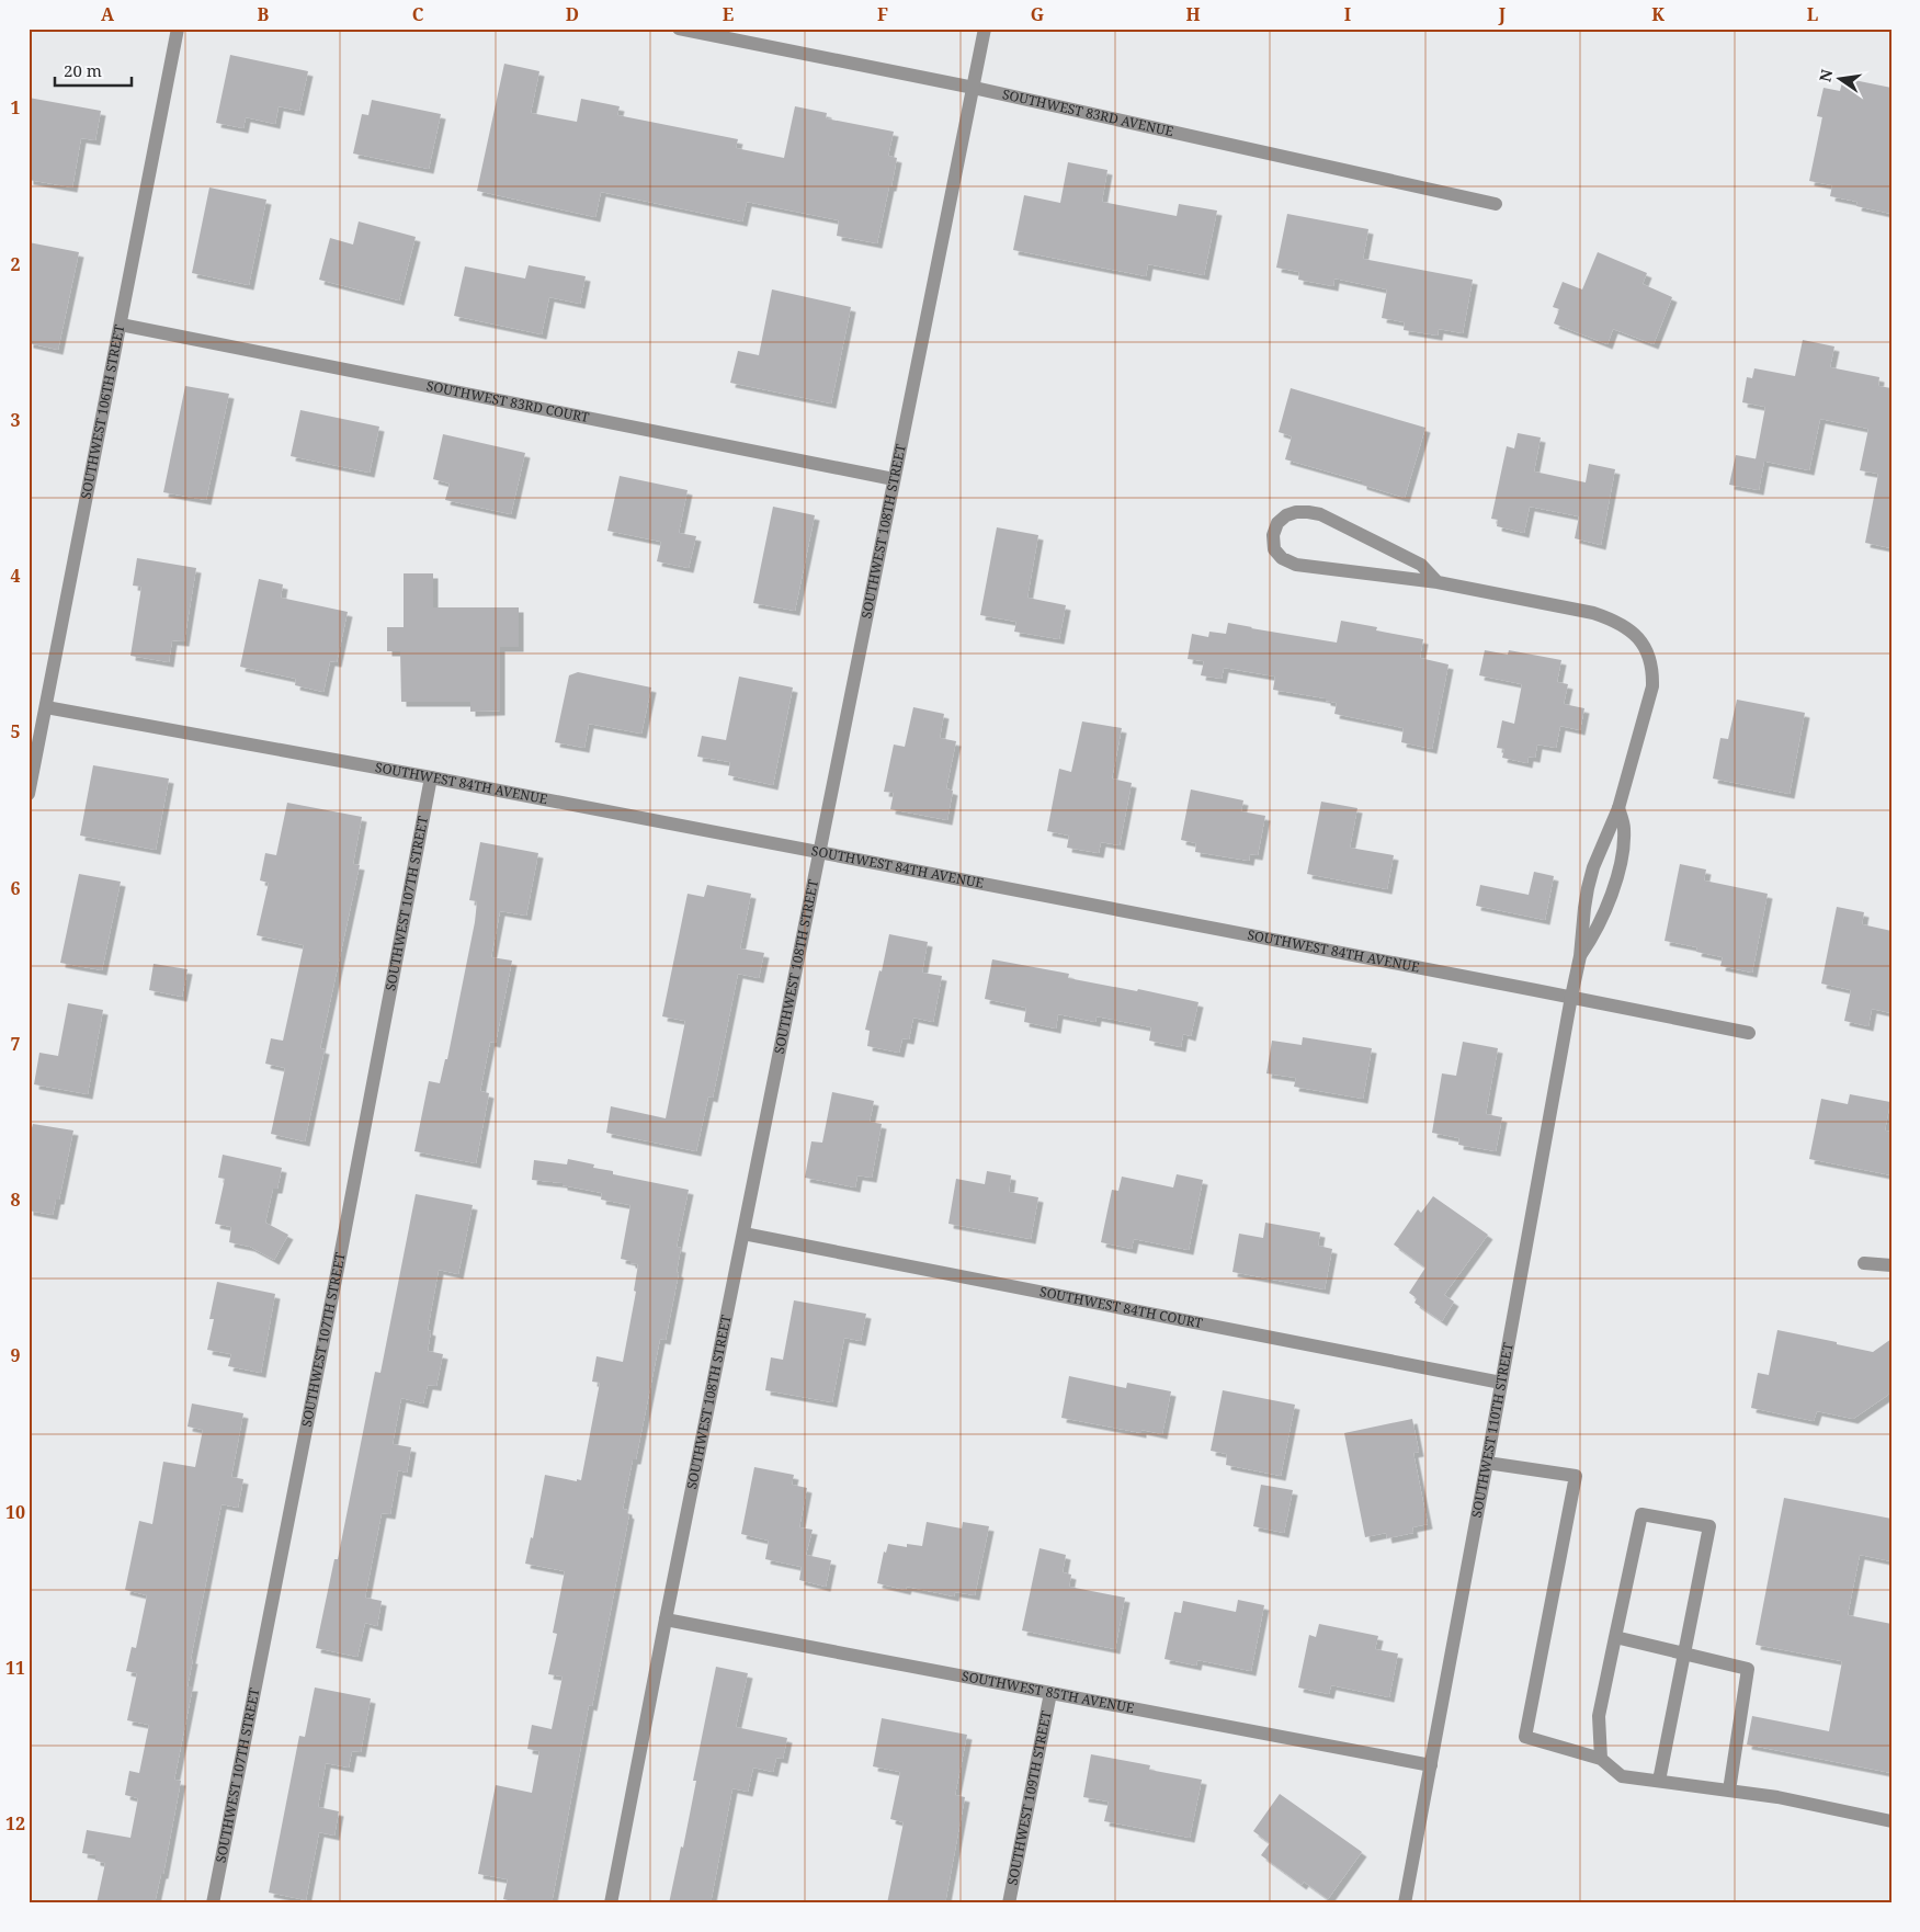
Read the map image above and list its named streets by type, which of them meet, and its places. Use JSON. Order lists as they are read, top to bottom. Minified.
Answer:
{"streets":{"street":["SOUTHWEST 83RD AVENUE","SOUTHWEST 83RD COURT","SOUTHWEST 106TH STREET","SOUTHWEST 108TH STREET","SOUTHWEST 84TH AVENUE","SOUTHWEST 107TH STREET","SOUTHWEST 84TH COURT","SOUTHWEST 110TH STREET","SOUTHWEST 85TH AVENUE","SOUTHWEST 109TH STREET"]},"crossings":[["SOUTHWEST 83RD AVENUE","SOUTHWEST 108TH STREET"],["SOUTHWEST 83RD COURT","SOUTHWEST 106TH STREET"],["SOUTHWEST 83RD COURT","SOUTHWEST 108TH STREET"],["SOUTHWEST 106TH STREET","SOUTHWEST 84TH AVENUE"],["SOUTHWEST 108TH STREET","SOUTHWEST 84TH AVENUE"],["SOUTHWEST 108TH STREET","SOUTHWEST 84TH COURT"],["SOUTHWEST 108TH STREET","SOUTHWEST 85TH AVENUE"],["SOUTHWEST 84TH AVENUE","SOUTHWEST 107TH STREET"],["SOUTHWEST 84TH AVENUE","SOUTHWEST 110TH STREET"],["SOUTHWEST 84TH COURT","SOUTHWEST 110TH STREET"],["SOUTHWEST 110TH STREET","SOUTHWEST 85TH AVENUE"],["SOUTHWEST 85TH AVENUE","SOUTHWEST 109TH STREET"]],"scale_bar":"20 m","north":"left","grid":{"columns":["A","B","C","D","E","F","G","H","I","J","K","L"],"rows":["1","2","3","4","5","6","7","8","9","10","11","12"]}}
